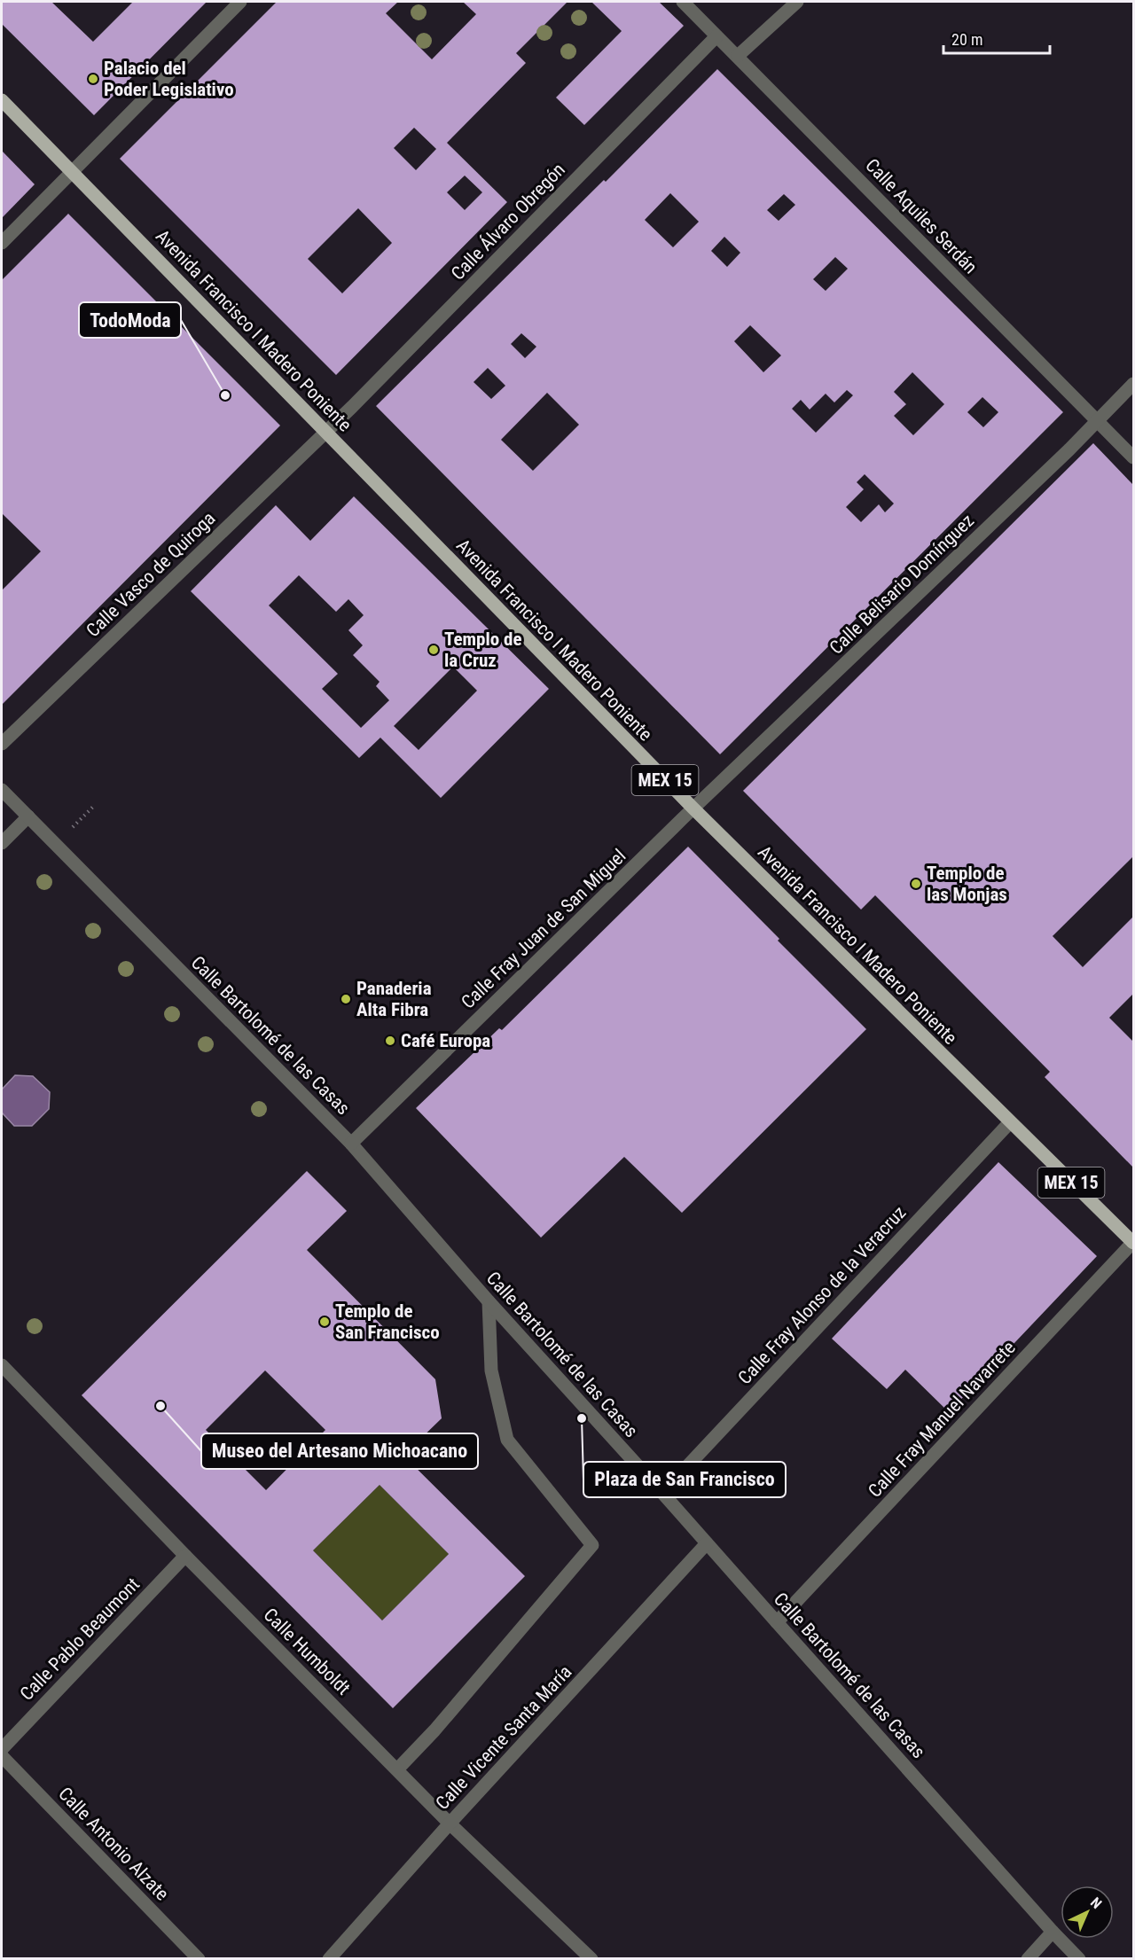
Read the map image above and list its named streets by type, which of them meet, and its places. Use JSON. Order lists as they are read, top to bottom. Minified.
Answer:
{"streets":{"main road":["Avenida Francisco I Madero Poniente","MEX 15"],"street":["Calle Aquiles Serdán","Calle Álvaro Obregón","Calle Vasco de Quiroga","Calle Belisario Domínguez","Calle Fray Juan de San Miguel","Calle Bartolomé de las Casas","Calle Fray Alonso de la Veracruz","Calle Fray Manuel Navarrete","Calle Pablo Beaumont","Calle Humboldt","Calle Vicente Santa María","Calle Antonio Alzate"]},"crossings":[["Calle Aquiles Serdán","Calle Álvaro Obregón"],["Calle Aquiles Serdán","Calle Belisario Domínguez"],["Calle Álvaro Obregón","Avenida Francisco I Madero Poniente"],["Calle Álvaro Obregón","Calle Vasco de Quiroga"],["Avenida Francisco I Madero Poniente","Calle Vasco de Quiroga"],["Avenida Francisco I Madero Poniente","Calle Belisario Domínguez"],["Avenida Francisco I Madero Poniente","Calle Fray Juan de San Miguel"],["Avenida Francisco I Madero Poniente","Calle Fray Alonso de la Veracruz"],["Avenida Francisco I Madero Poniente","Calle Fray Manuel Navarrete"],["Calle Belisario Domínguez","Calle Fray Juan de San Miguel"],["Calle Fray Juan de San Miguel","Calle Bartolomé de las Casas"],["Calle Bartolomé de las Casas","Calle Fray Alonso de la Veracruz"],["Calle Bartolomé de las Casas","Calle Fray Manuel Navarrete"],["Calle Bartolomé de las Casas","Calle Vicente Santa María"],["Calle Pablo Beaumont","Calle Humboldt"],["Calle Humboldt","Calle Vicente Santa María"]],"places":["Palacio del Poder Legislativo","TodoModa","Templo de la Cruz","Templo de las Monjas","Panaderia Alta Fibra","Café Europa","Templo de San Francisco","Museo del Artesano Michoacano","Plaza de San Francisco"],"scale_bar":"20 m","north":"top right"}
